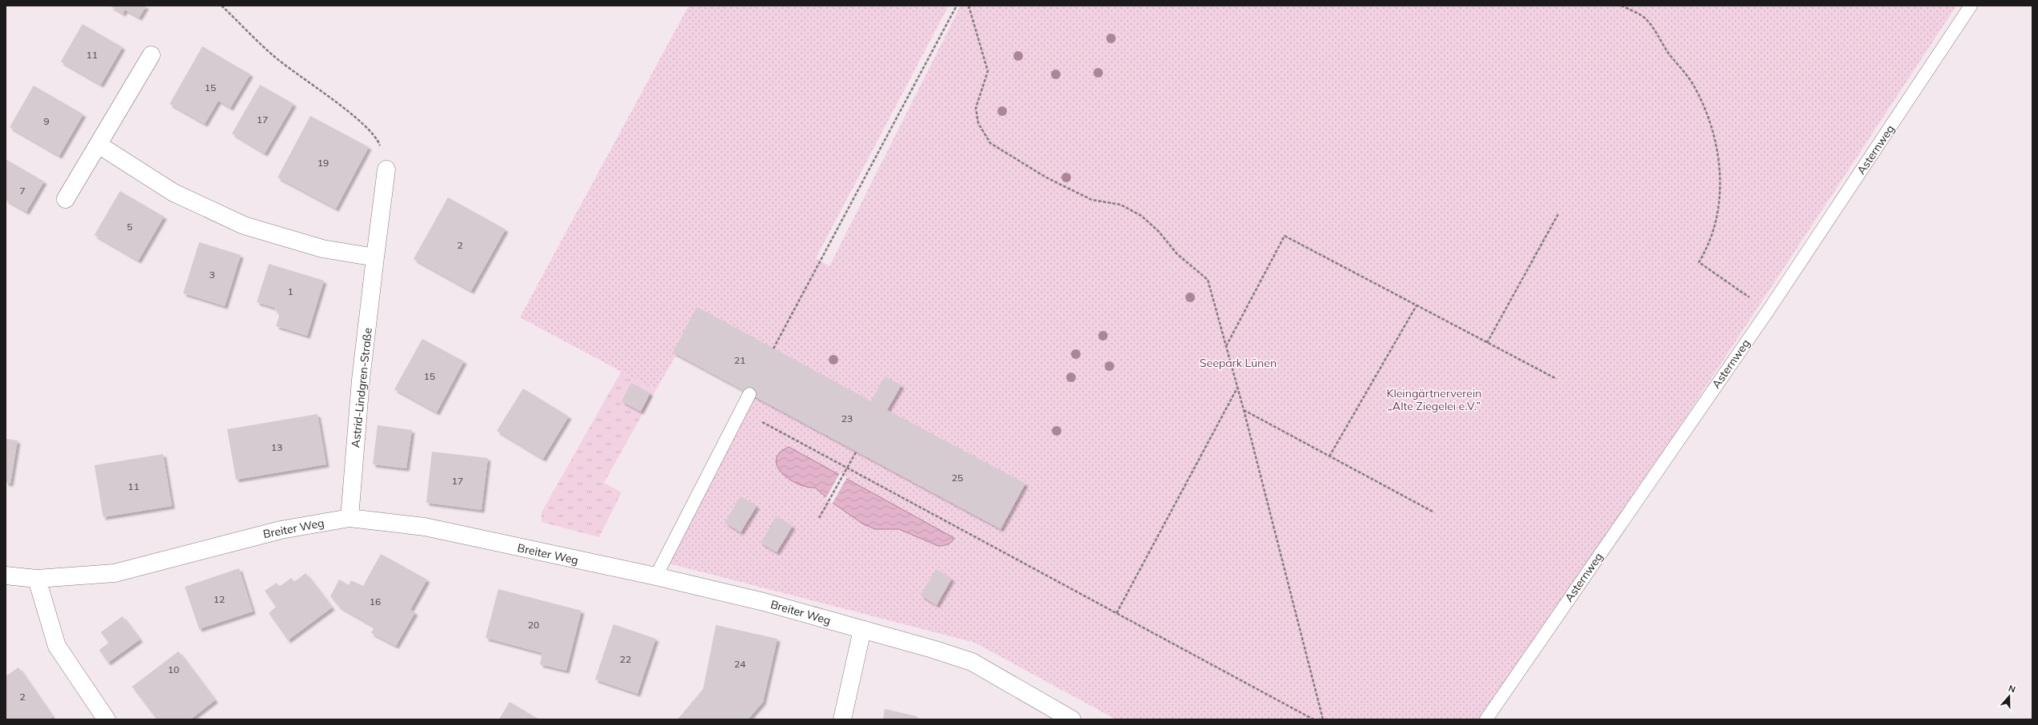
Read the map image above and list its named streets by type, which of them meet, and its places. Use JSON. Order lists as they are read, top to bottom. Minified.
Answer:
{"streets":{"street":["Astrid-Lindgren-Straße","Breiter Weg"],"lane":["Asternweg"]},"crossings":[["Astrid-Lindgren-Straße","Breiter Weg"]],"parks":["Seepark Lünen","Kleingärtnerverein „Alte Ziegelei e.V.”"],"house_numbers":["11","15","17","9","19","7","5","2","3","1","21","15","23","13","25","17","11","12","16","20","22","24","10","2"],"north":"top"}
